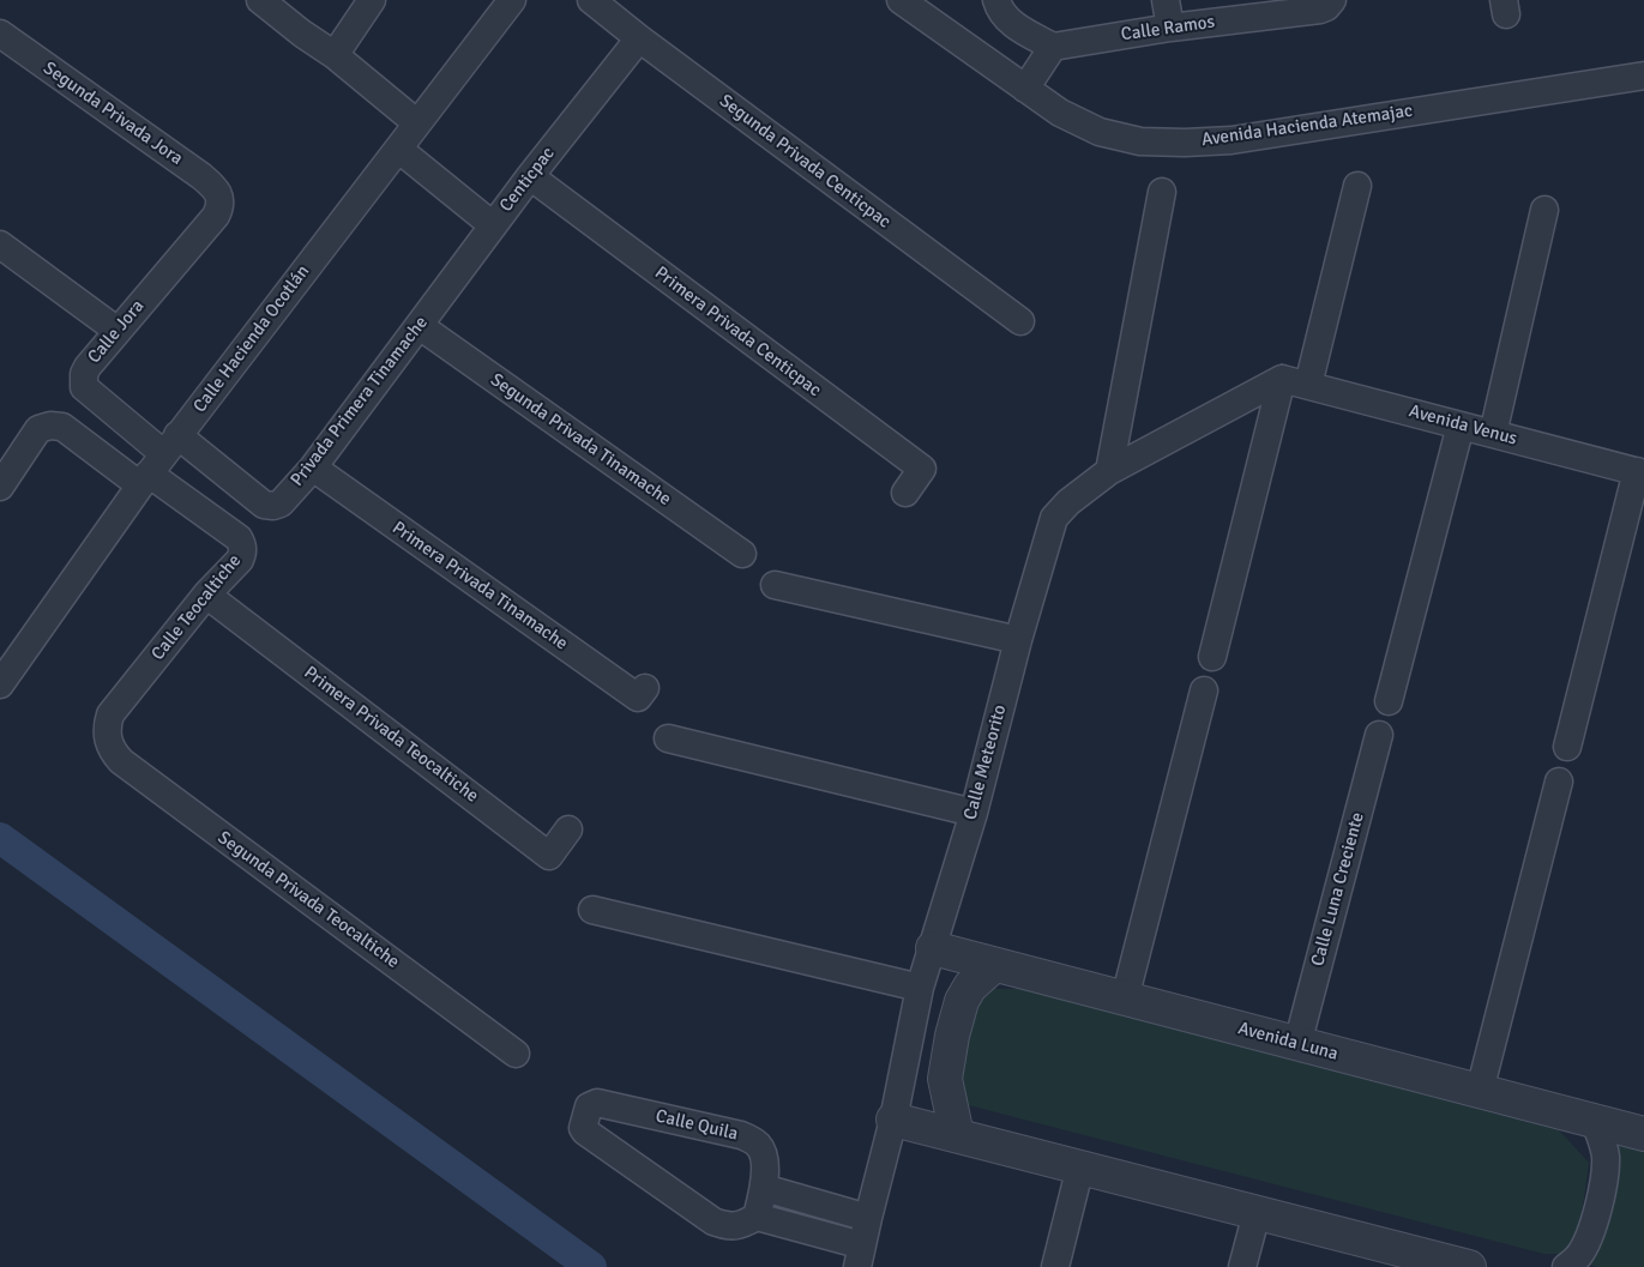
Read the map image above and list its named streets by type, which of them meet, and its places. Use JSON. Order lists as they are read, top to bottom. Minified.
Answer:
{"streets":{"street":["Calle Ramos","Segunda Privada Jora","Avenida Hacienda Atemajac","Segunda Privada Centicpac","Centicpac","Calle Jora","Primera Privada Centicpac","Calle Hacienda Ocotlán","Privada Primera Tinamache","Avenida Venus","Segunda Privada Tinamache","Primera Privada Tinamache","Calle Teocaltiche","Primera Privada Teocaltiche","Calle Meteorito","Calle Luna Creciente","Segunda Privada Teocaltiche","Avenida Luna","Calle Quila"]},"crossings":[["Segunda Privada Jora","Calle Jora"],["Segunda Privada Centicpac","Centicpac"],["Centicpac","Primera Privada Centicpac"],["Centicpac","Calle Hacienda Ocotlán"],["Centicpac","Privada Primera Tinamache"],["Calle Jora","Calle Hacienda Ocotlán"],["Calle Jora","Privada Primera Tinamache"],["Calle Jora","Calle Teocaltiche"],["Calle Hacienda Ocotlán","Privada Primera Tinamache"],["Calle Hacienda Ocotlán","Calle Teocaltiche"],["Privada Primera Tinamache","Segunda Privada Tinamache"],["Privada Primera Tinamache","Primera Privada Tinamache"],["Privada Primera Tinamache","Calle Teocaltiche"],["Avenida Venus","Calle Meteorito"],["Calle Teocaltiche","Primera Privada Teocaltiche"],["Calle Teocaltiche","Segunda Privada Teocaltiche"],["Calle Meteorito","Avenida Luna"],["Calle Luna Creciente","Avenida Luna"]]}
